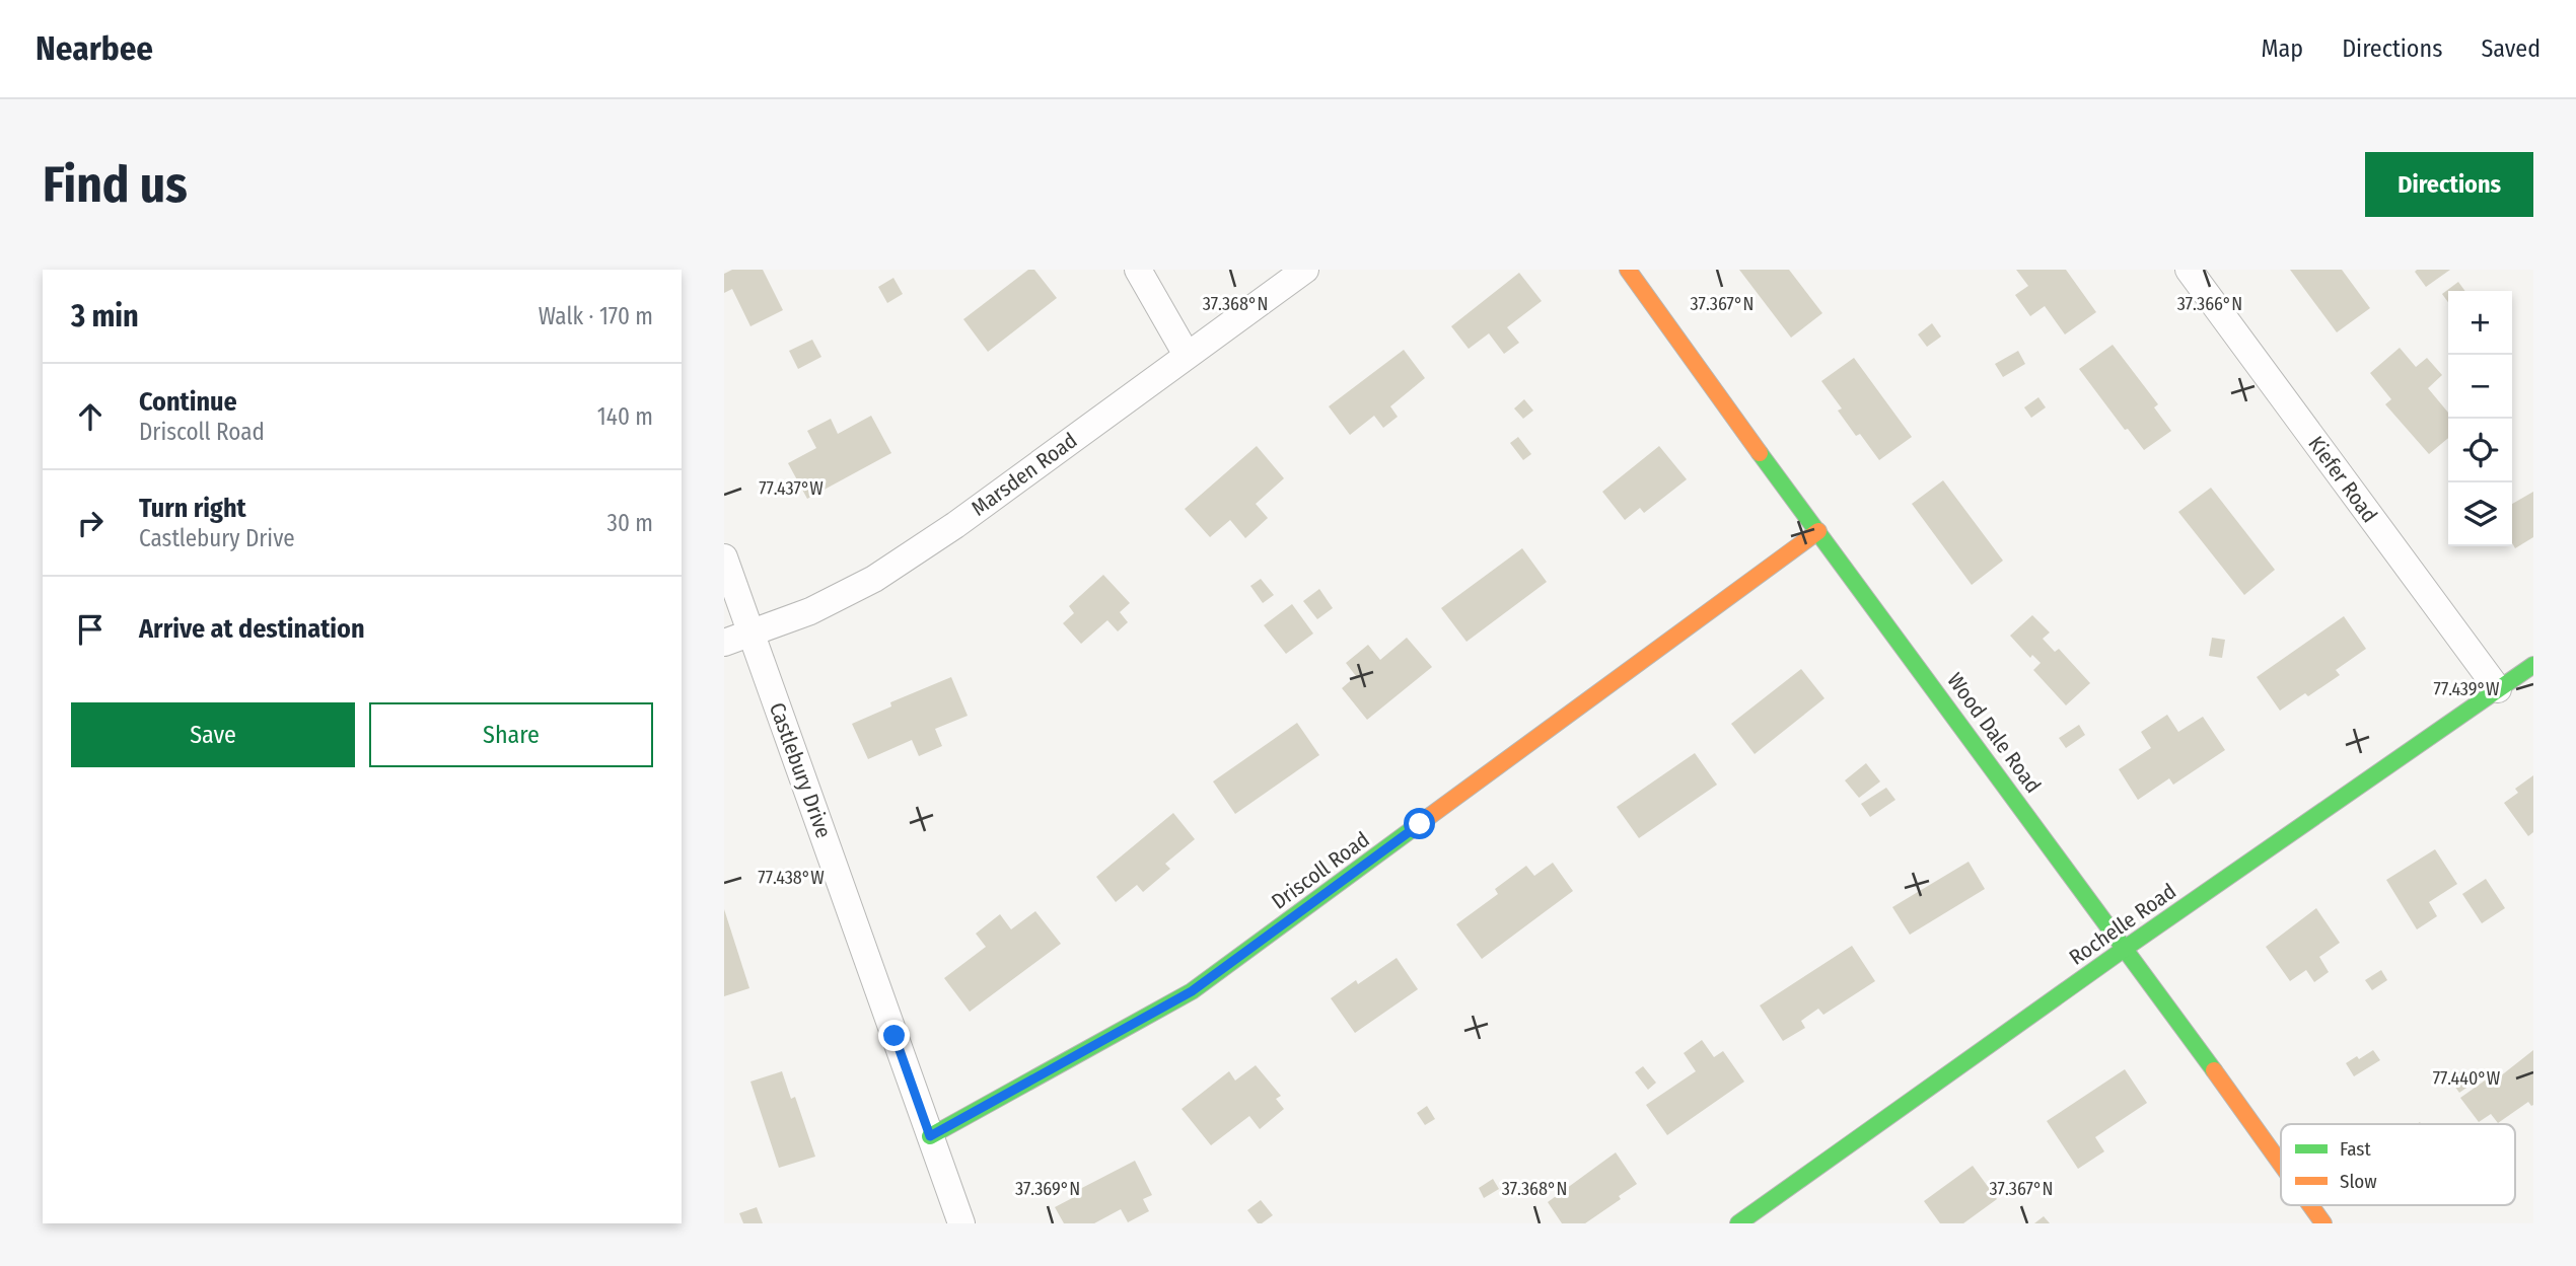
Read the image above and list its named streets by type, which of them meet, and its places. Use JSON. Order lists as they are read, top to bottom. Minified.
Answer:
{"streets":{"street":["Marsden Road","Kiefer Road","Wood Dale Road","Castlebury Drive","Driscoll Road","Rochelle Road"]},"crossings":[["Marsden Road","Castlebury Drive"],["Kiefer Road","Rochelle Road"],["Wood Dale Road","Driscoll Road"],["Wood Dale Road","Rochelle Road"],["Castlebury Drive","Driscoll Road"]],"legend":["Fast","Slow"],"page":{"header":"Nearbee","nav":["Map","Directions","Saved"],"buttons":["Directions",["Save","Share"]],"title":"Find us","heading":["3 min","Walk · 170 m"],"map_buttons":["+","−"],"list":[["Continue","Driscoll Road","140 m"],["Turn right","Castlebury Drive","30 m"],"Arrive at destination"]},"coordinates":["37.368°N","37.367°N","37.366°N","77.437°W","77.439°W","77.438°W","77.440°W","37.369°N"]}
